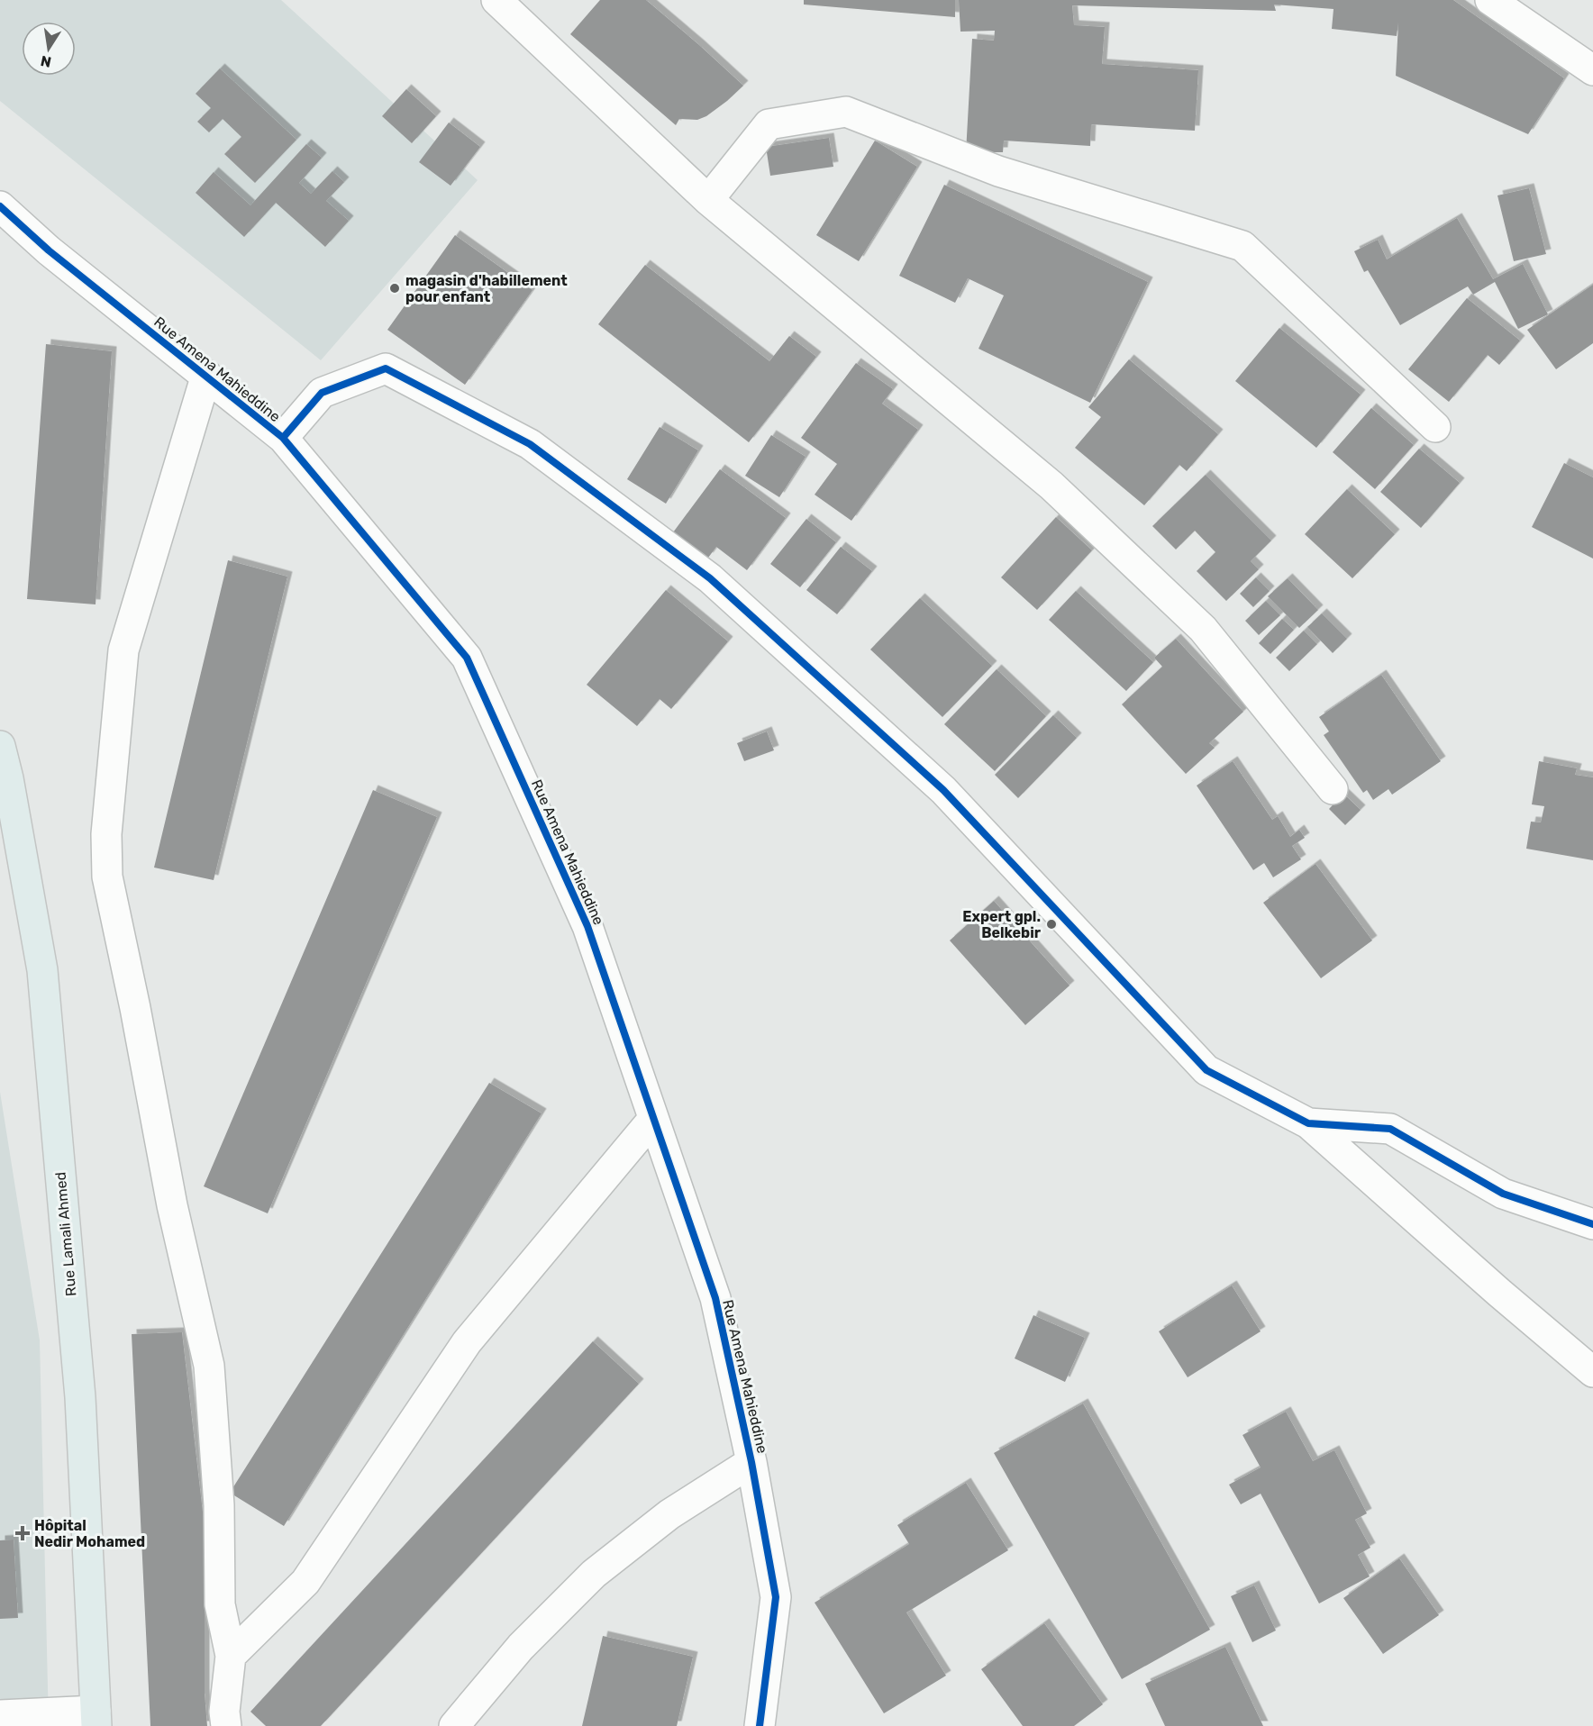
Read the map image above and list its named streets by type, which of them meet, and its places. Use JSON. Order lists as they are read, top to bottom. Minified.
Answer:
{"streets":{"main road":["Rue Lamali Ahmed"],"street":["Rue Amena Mahieddine"]},"places":{"other":["magasin d'habillement pour enfant","Expert gpl. Belkebir"],"health":["Hôpital Nedir Mohamed"]},"north":"bottom"}
